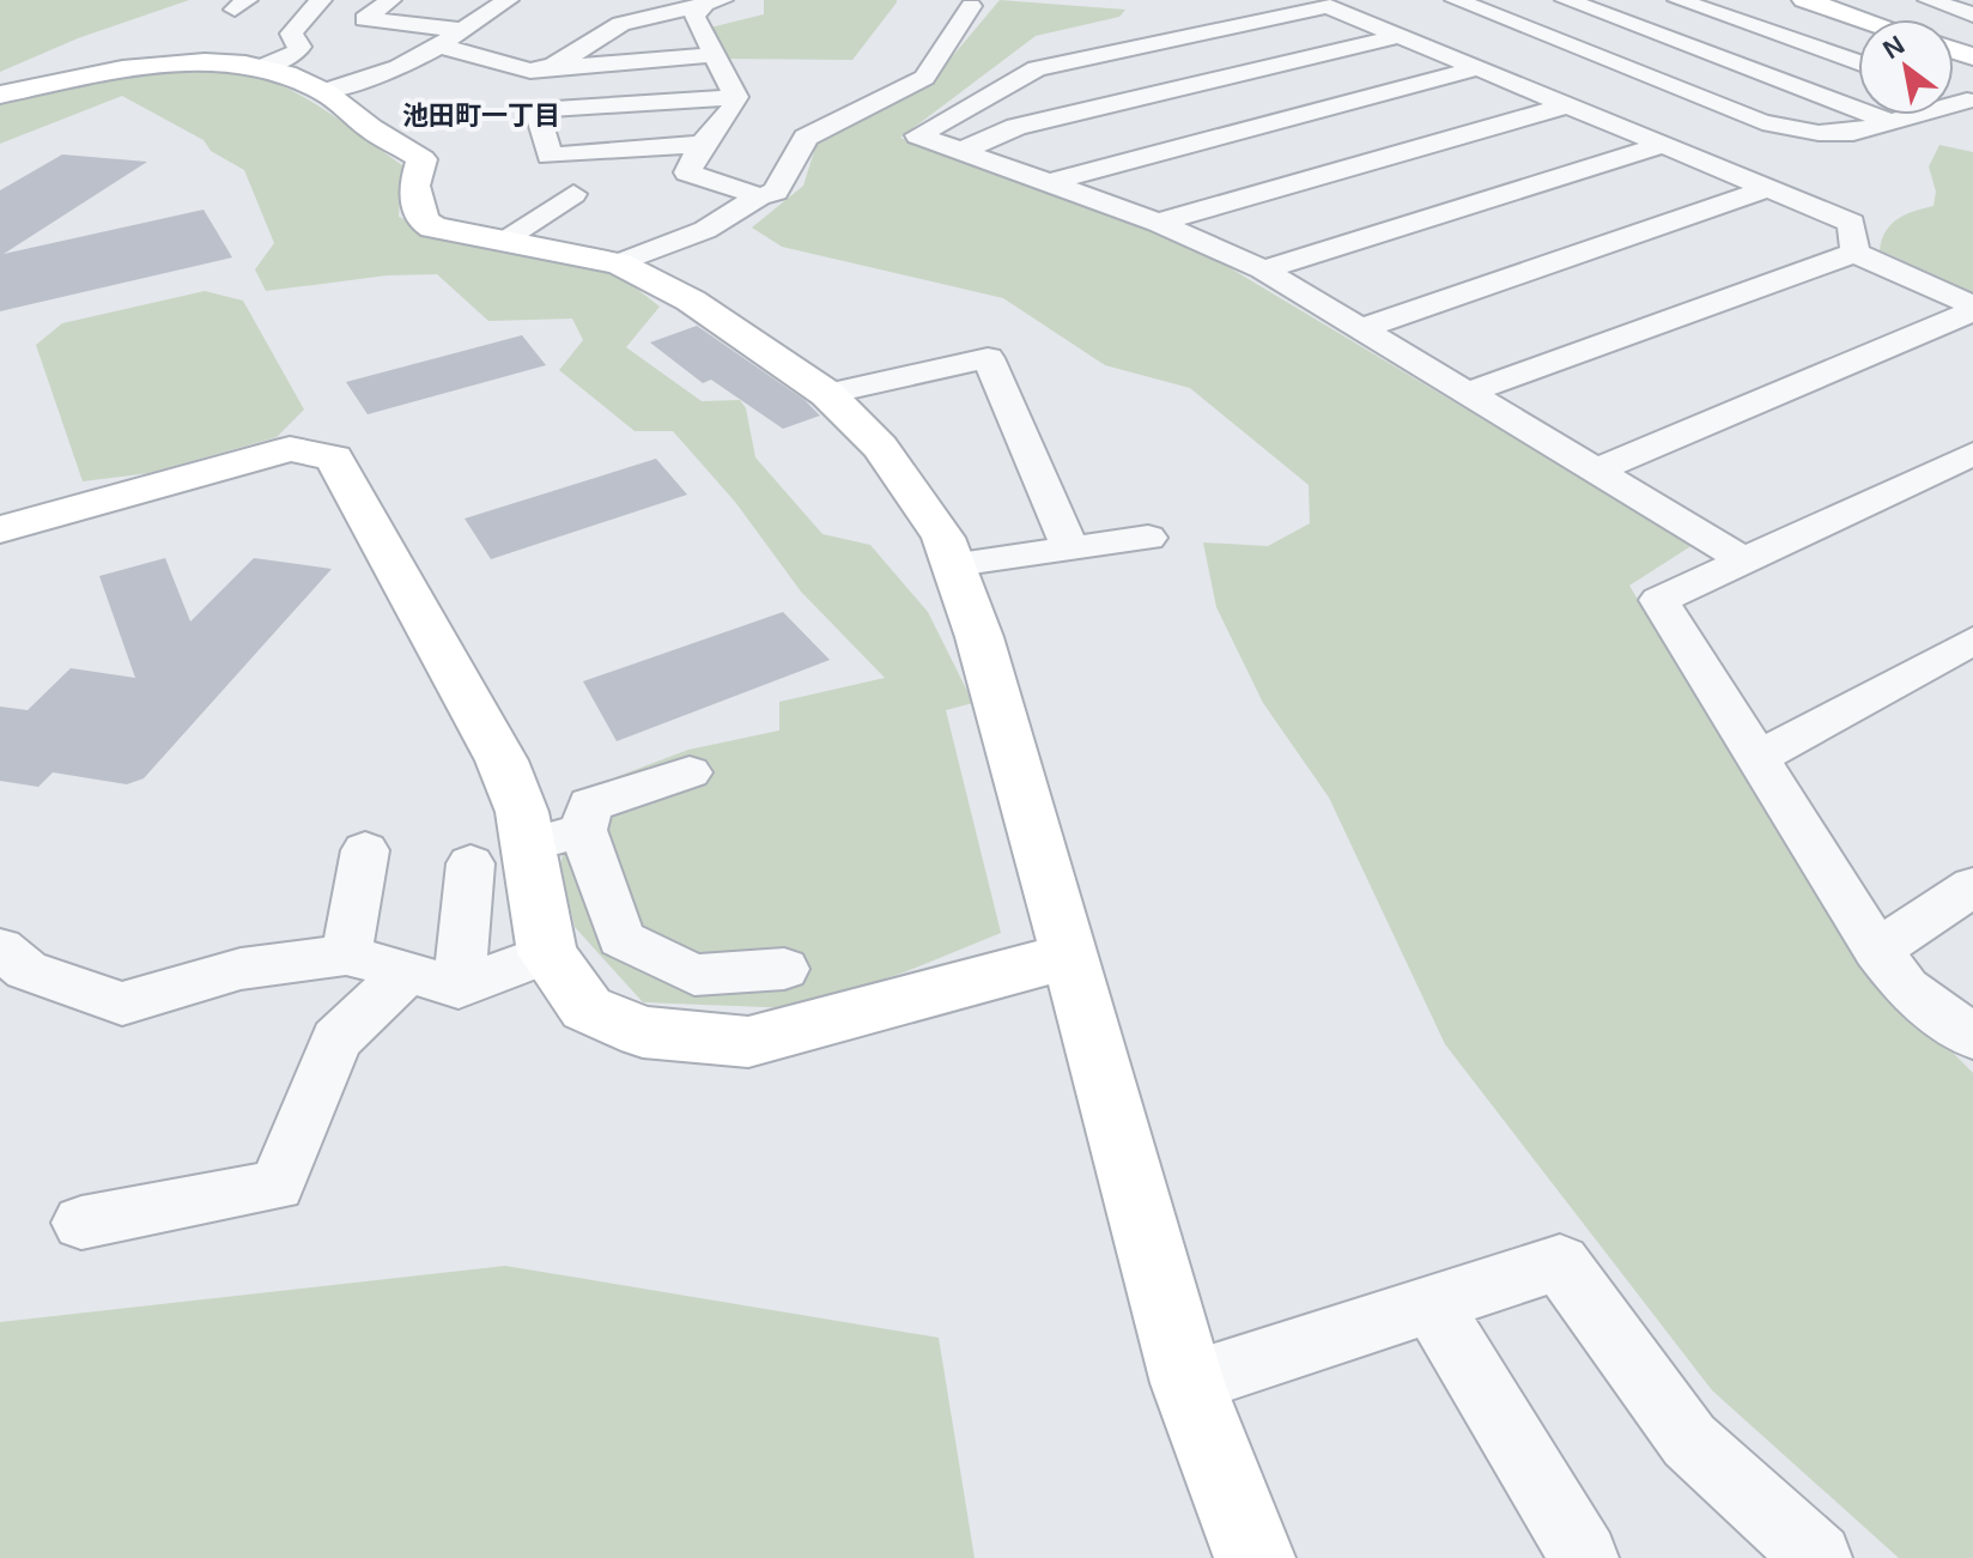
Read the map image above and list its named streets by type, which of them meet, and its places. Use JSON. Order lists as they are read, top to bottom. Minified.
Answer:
{"districts":["池田町一丁目"],"north":"top left"}
